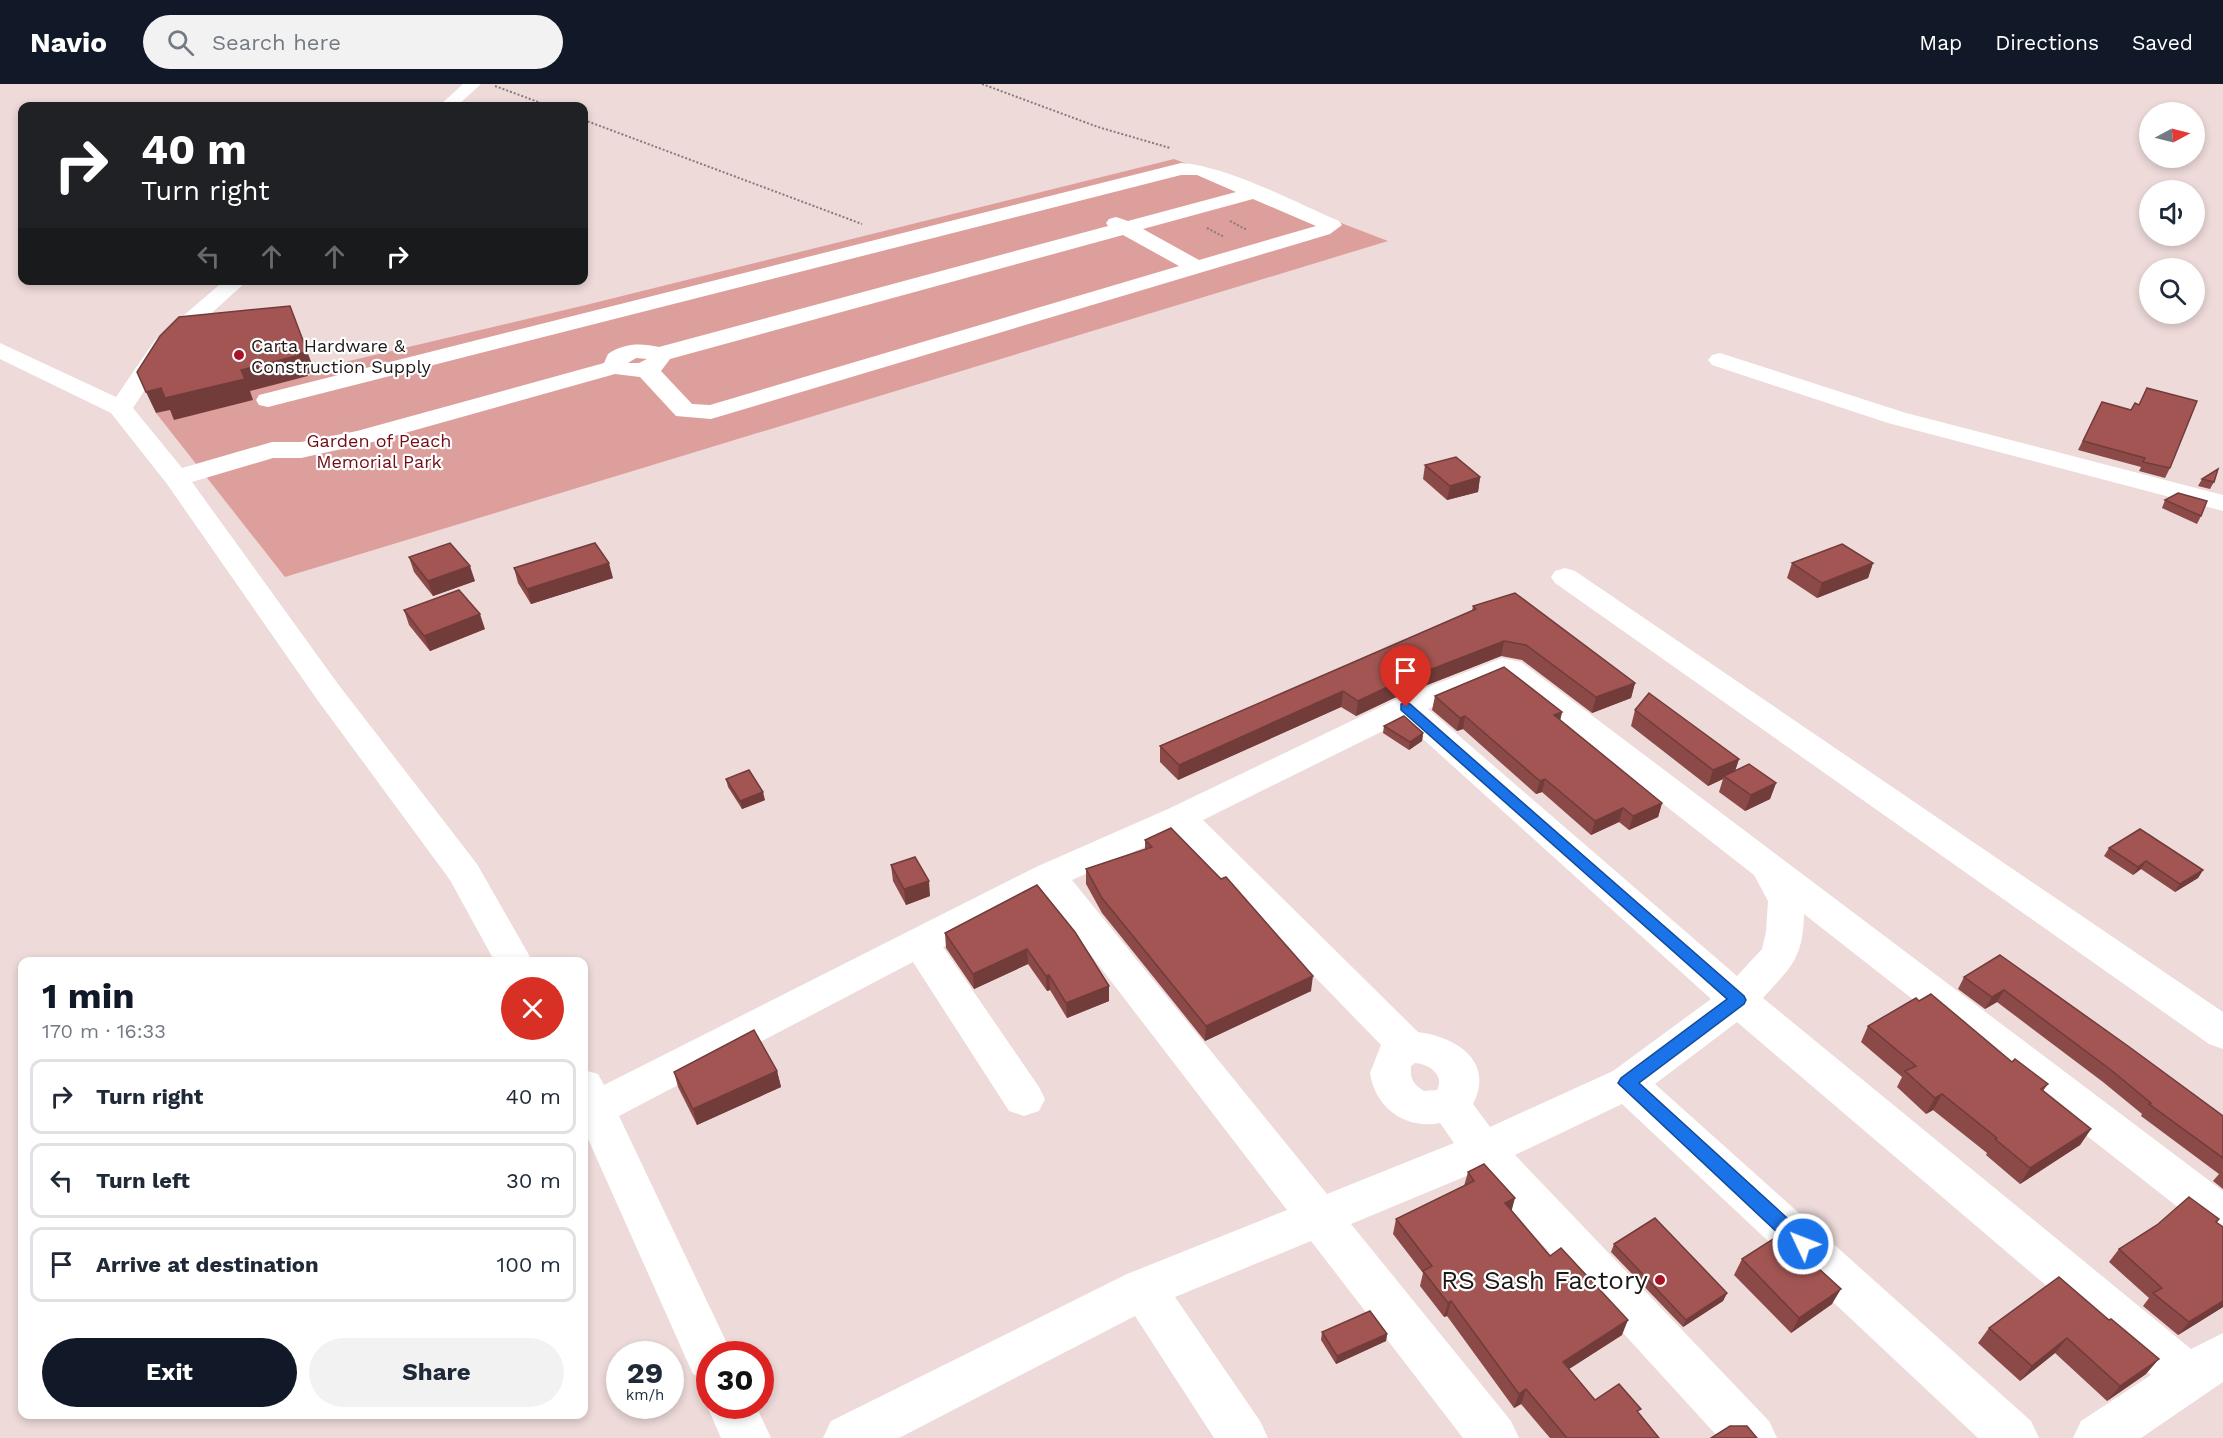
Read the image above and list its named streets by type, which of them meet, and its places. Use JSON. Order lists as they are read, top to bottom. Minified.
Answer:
{"parks":["Garden of Peach Memorial Park"],"places":["Carta Hardware & Construction Supply","RS Sash Factory"],"north":"right","page":{"header":"Navio","search":"Search here","nav":["Map","Directions","Saved"],"turn":["40 m","Turn right"],"heading":["1 min","170 m · 16:33"],"list":[{"name":"Turn right","value":"40 m"},{"name":"Turn left","value":"30 m"},{"name":"Arrive at destination","value":"100 m"}],"buttons":["Exit","Share"],"speed":"29 km/h","limit":"30"}}
